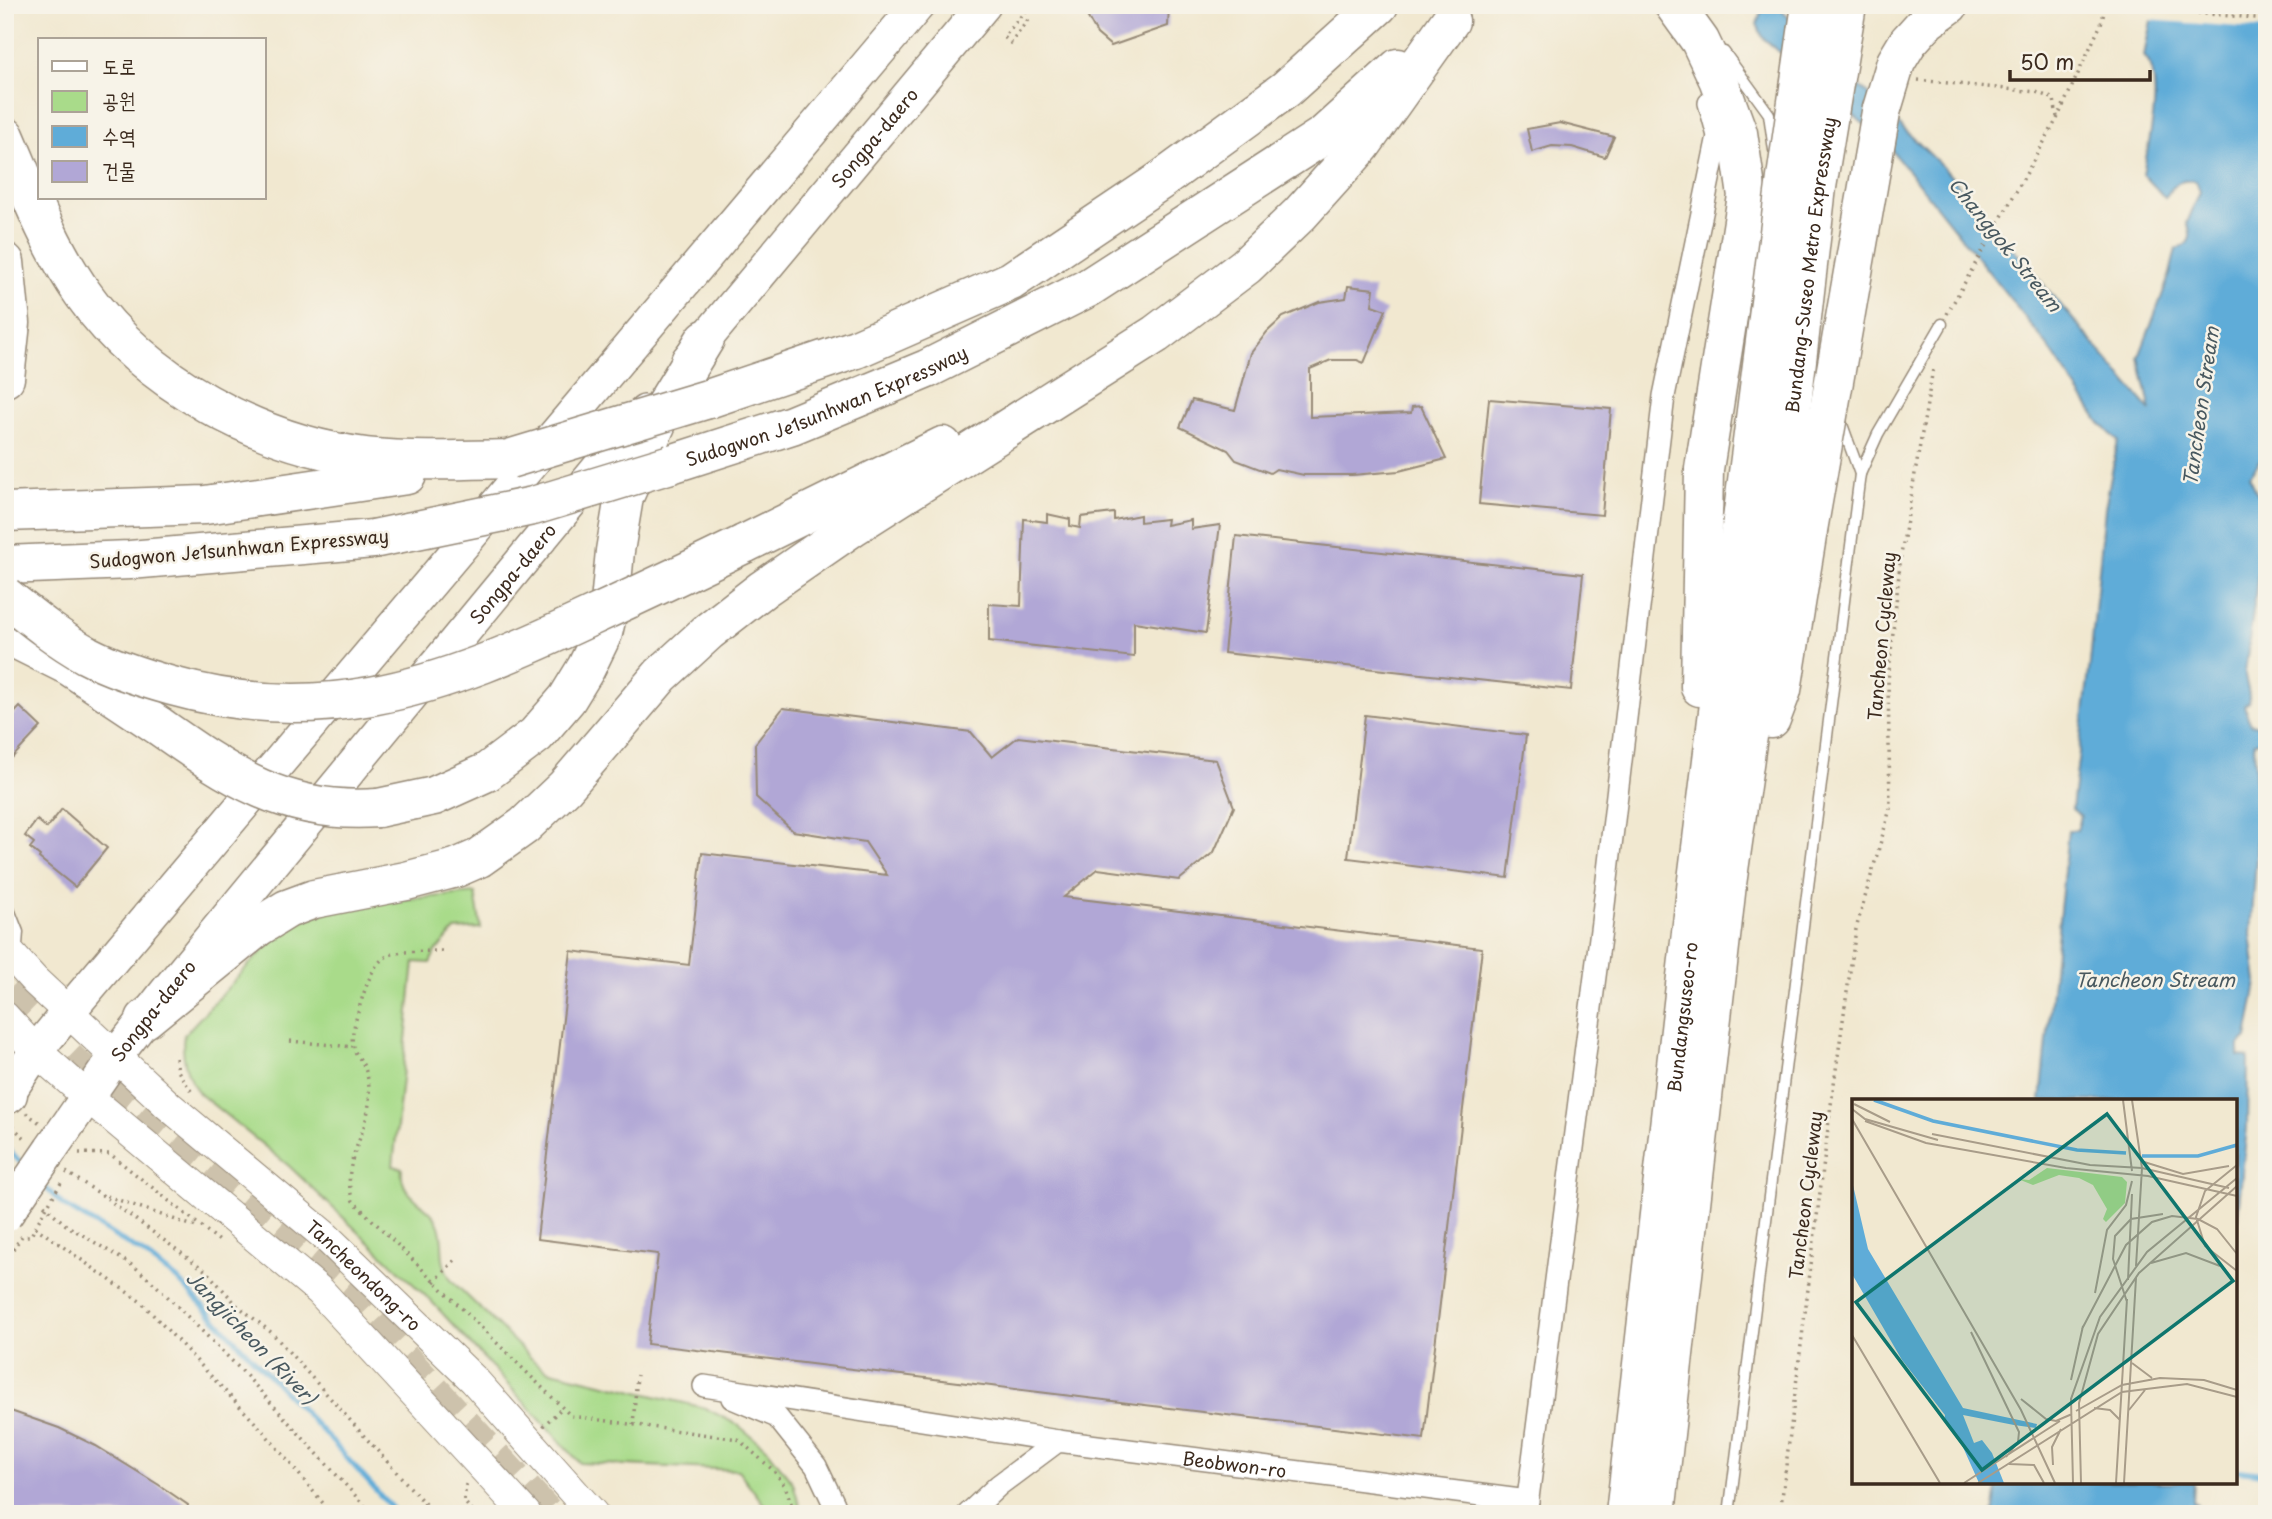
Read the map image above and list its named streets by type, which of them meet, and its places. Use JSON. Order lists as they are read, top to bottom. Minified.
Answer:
{"streets":{"highway":["Bundang-Suseo Metro Expressway","Sudogwon Je1sunhwan Expressway","Bundangsuseo-ro"],"main road":["Songpa-daero","Tancheondong-ro"],"street":["Beobwon-ro"],"path":["Tancheon Cycleway"]},"crossings":[["Songpa-daero","Tancheondong-ro"],["Bundang-Suseo Metro Expressway","Bundangsuseo-ro"]],"water":["Changgok Stream","Tancheon Stream","Jangjicheon (River)"],"legend":["도로","공원","수역","건물"],"scale_bar":"50 m"}
